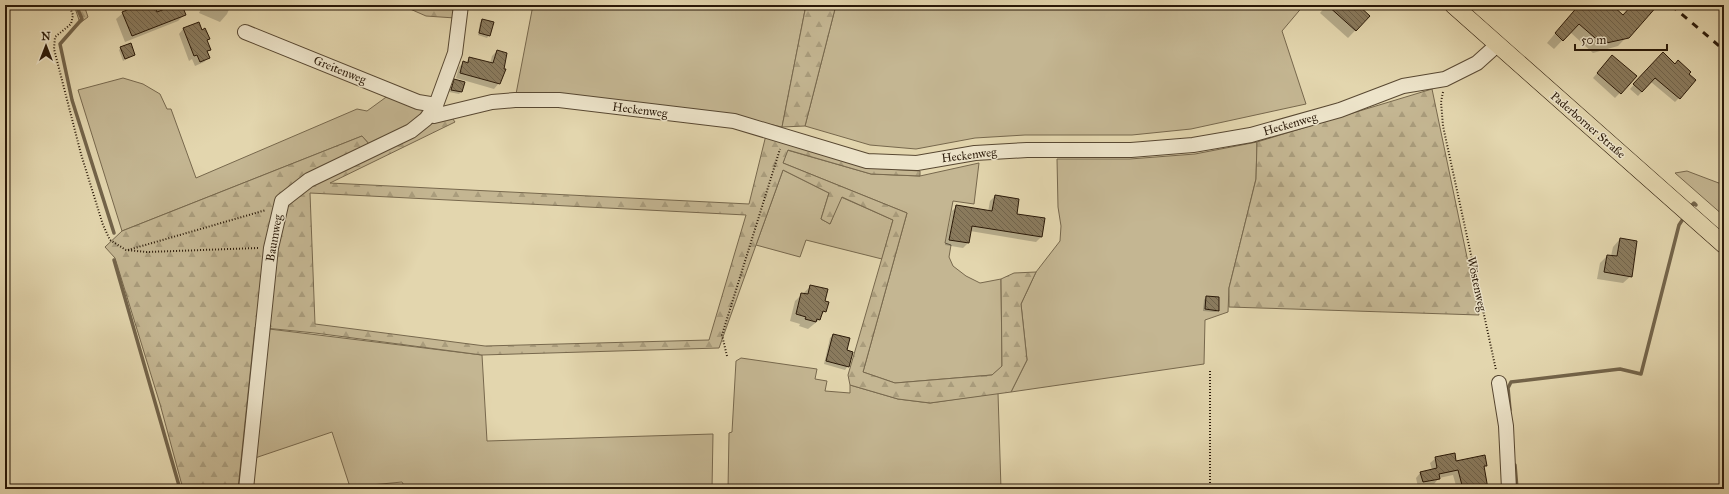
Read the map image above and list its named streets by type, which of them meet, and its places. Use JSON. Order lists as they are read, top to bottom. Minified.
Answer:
{"streets":{"main road":["Paderborner Straße"],"street":["Greitenweg","Heckenweg","Baumweg"],"path":["Wöstenweg"]},"crossings":[["Greitenweg","Heckenweg"],["Greitenweg","Baumweg"],["Heckenweg","Paderborner Straße"],["Heckenweg","Baumweg"],["Heckenweg","Wöstenweg"]],"scale_bar":"50 m","north":"top"}
